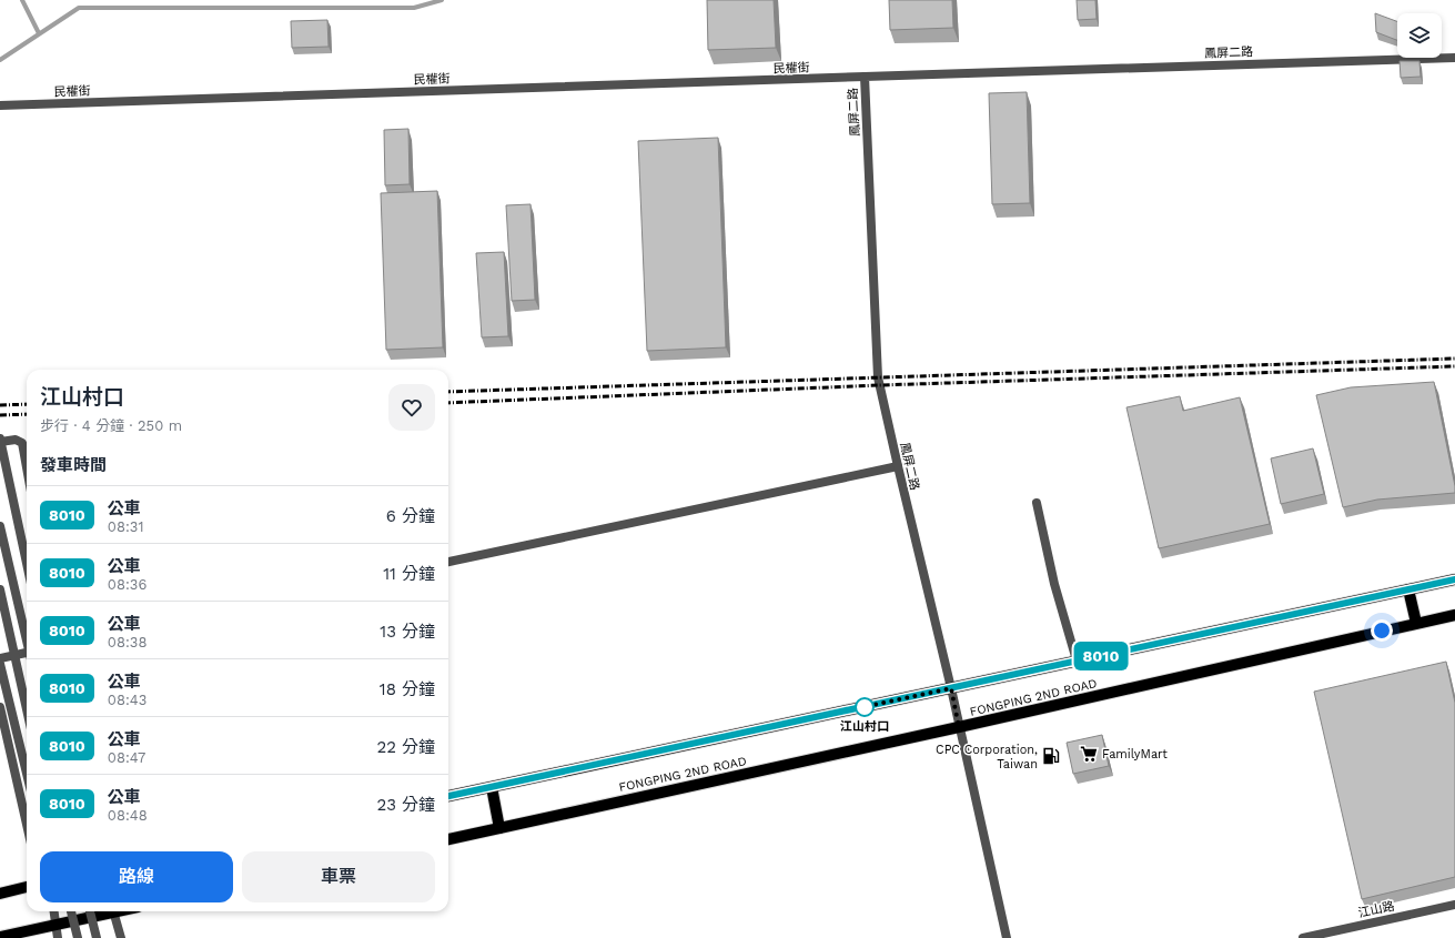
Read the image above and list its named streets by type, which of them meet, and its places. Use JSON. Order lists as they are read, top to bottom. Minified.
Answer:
{"streets":{"main road":["FONGPING 2ND ROAD"],"street":["鳳屏二路","民權街","江山路"]},"crossings":[["鳳屏二路","民權街"],["鳳屏二路","FONGPING 2ND ROAD"]],"places":{"other":["江山村口"],"supermarket":["FamilyMart"],"fuel station":["CPC Corporation, Taiwan"]},"lines":["bus line 8010"],"page":{"on_map":"8010","heading":[["江山村口","步行 · 4 分鐘 · 250 m"],"發車時間"],"list":[{"mark":"8010","name":"公車","note":"08:31","value":"6 分鐘"},{"mark":"8010","name":"公車","note":"08:36","value":"11 分鐘"},{"mark":"8010","name":"公車","note":"08:38","value":"13 分鐘"},{"mark":"8010","name":"公車","note":"08:43","value":"18 分鐘"},{"mark":"8010","name":"公車","note":"08:47","value":"22 分鐘"},{"mark":"8010","name":"公車","note":"08:48","value":"23 分鐘"}],"buttons":["路線","車票"]}}
